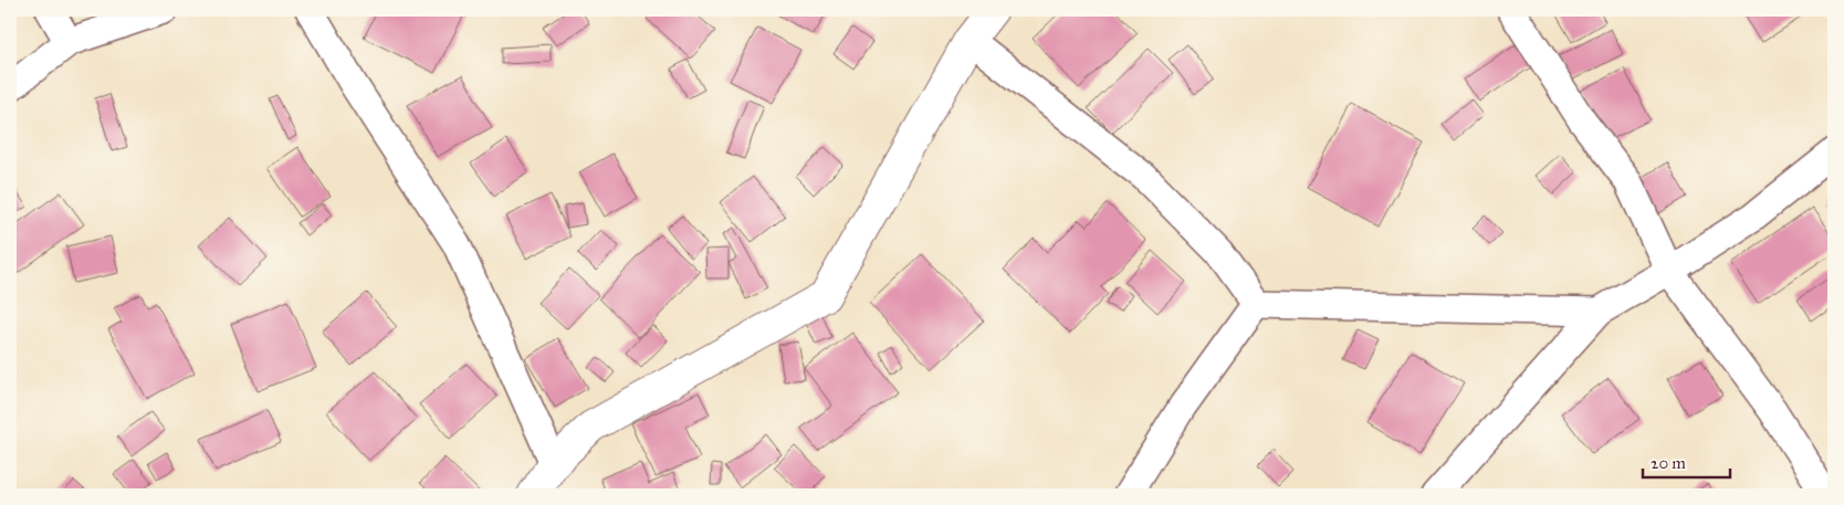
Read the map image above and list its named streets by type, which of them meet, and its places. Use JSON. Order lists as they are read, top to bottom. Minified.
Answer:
{"scale_bar":"20 m"}
